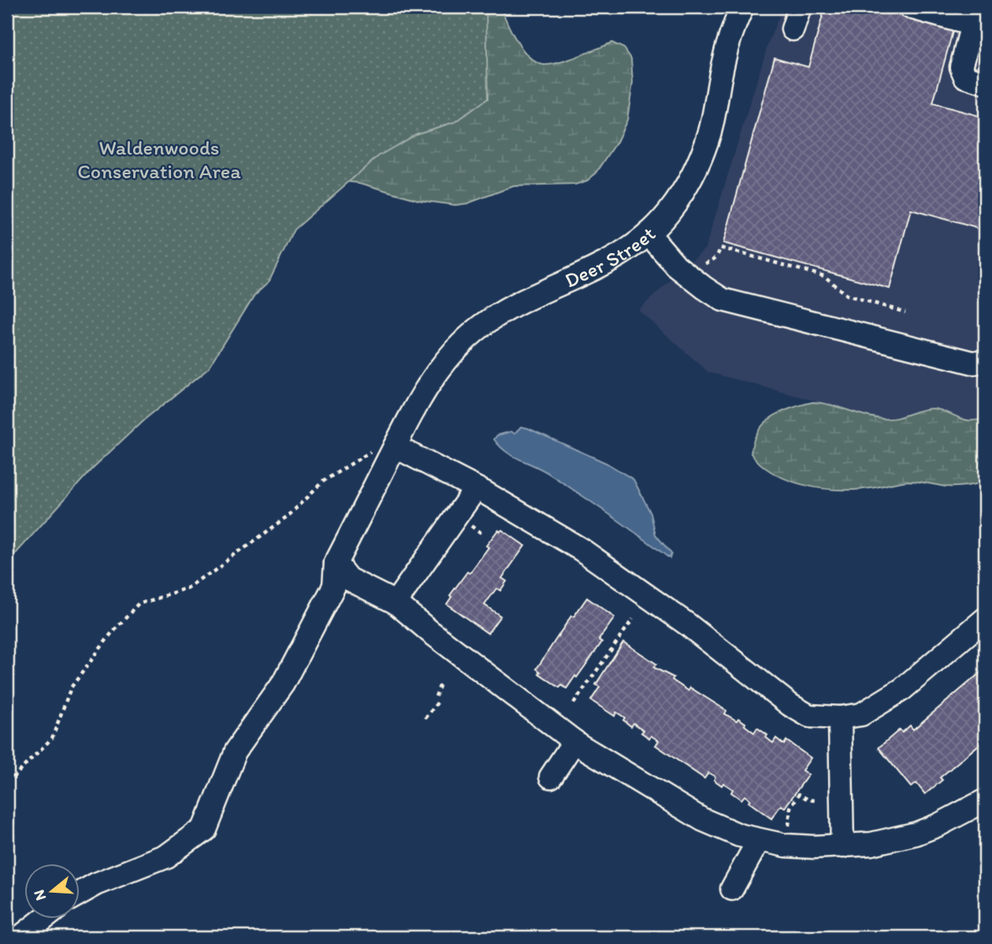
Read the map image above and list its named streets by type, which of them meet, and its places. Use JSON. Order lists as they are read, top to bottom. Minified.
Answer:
{"streets":{"street":["Deer Street"]},"parks":["Waldenwoods Conservation Area"],"north":"left"}
